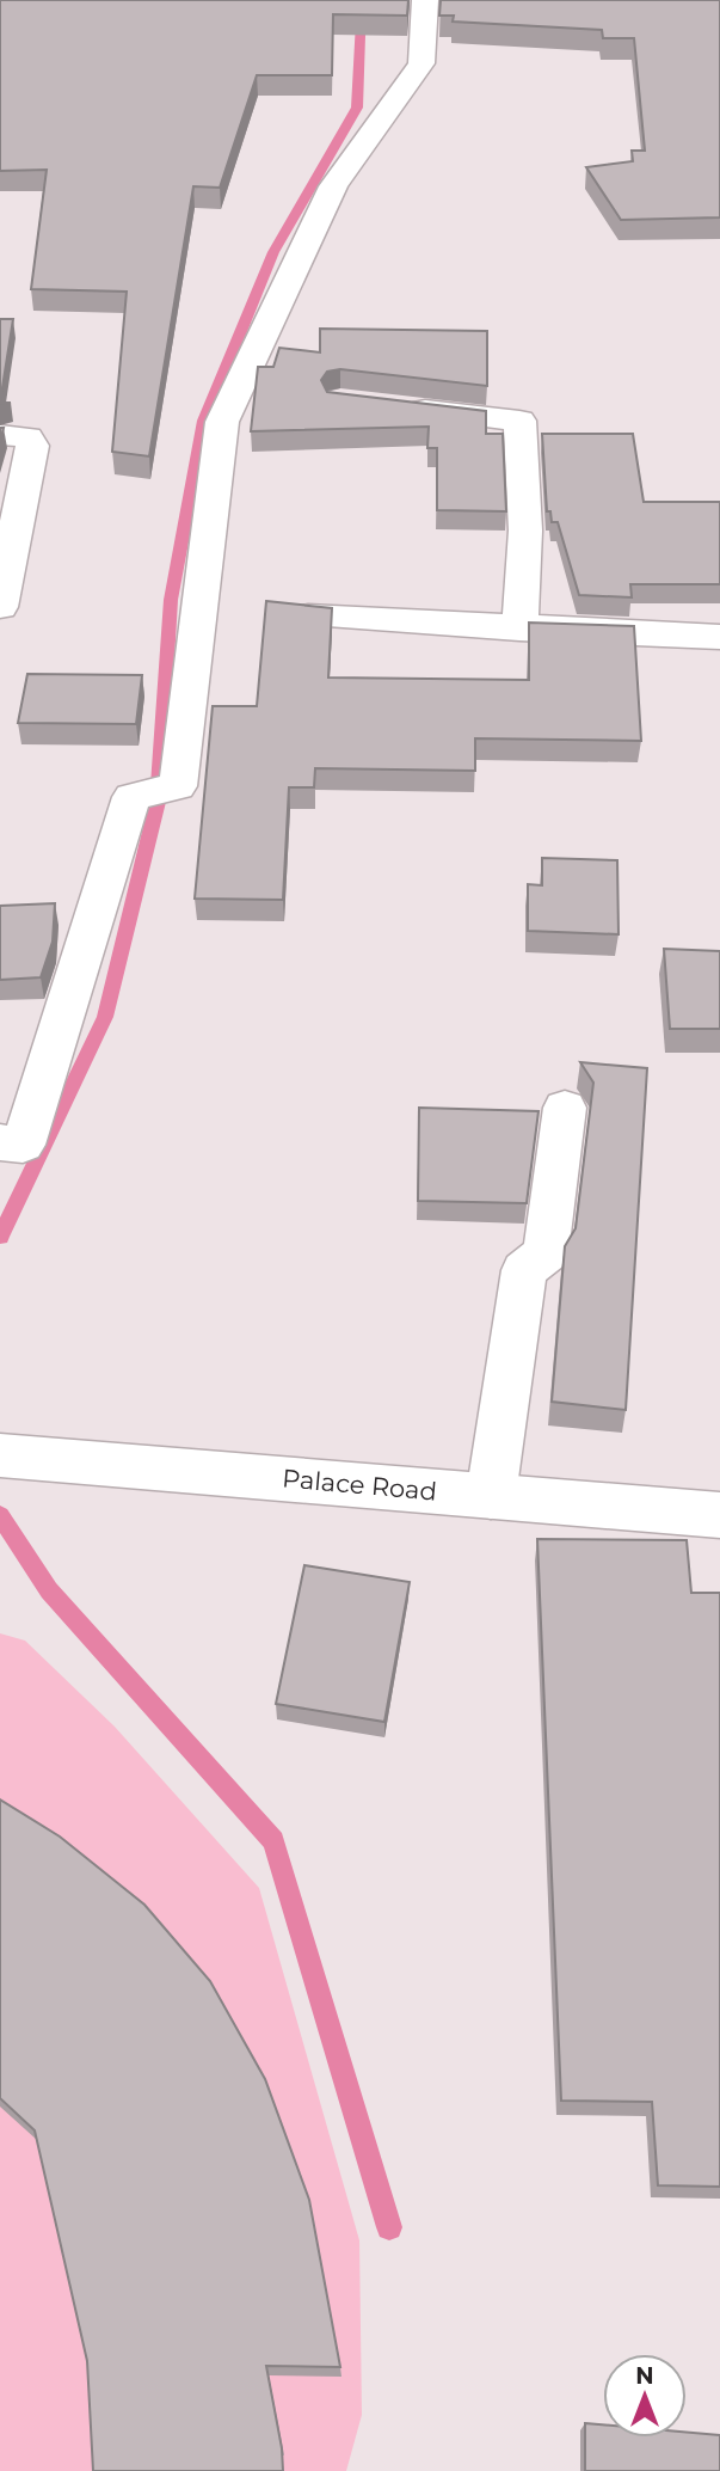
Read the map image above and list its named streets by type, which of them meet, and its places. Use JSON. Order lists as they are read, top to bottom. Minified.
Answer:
{"streets":{"street":["Palace Road"]},"north":"top"}
